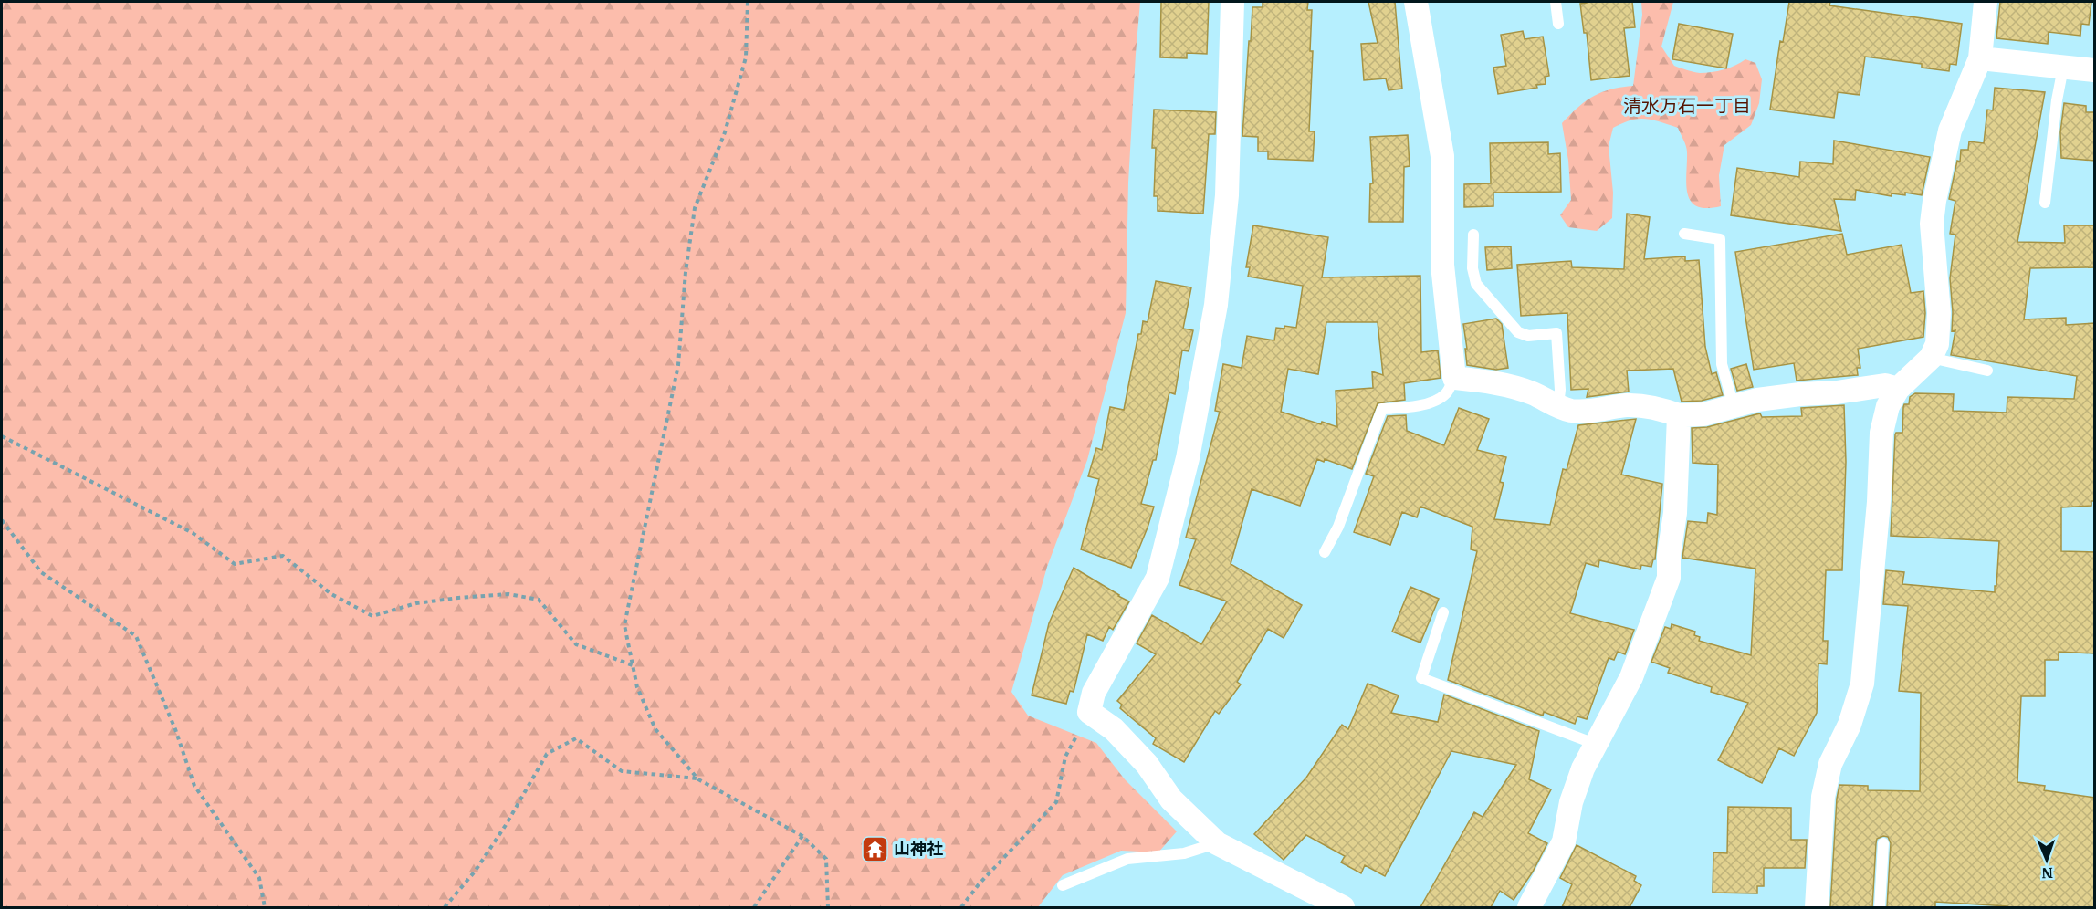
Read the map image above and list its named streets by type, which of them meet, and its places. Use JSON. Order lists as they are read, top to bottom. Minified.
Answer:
{"districts":["清水万石一丁目"],"places":{"temple":["山神社"]},"north":"bottom"}
